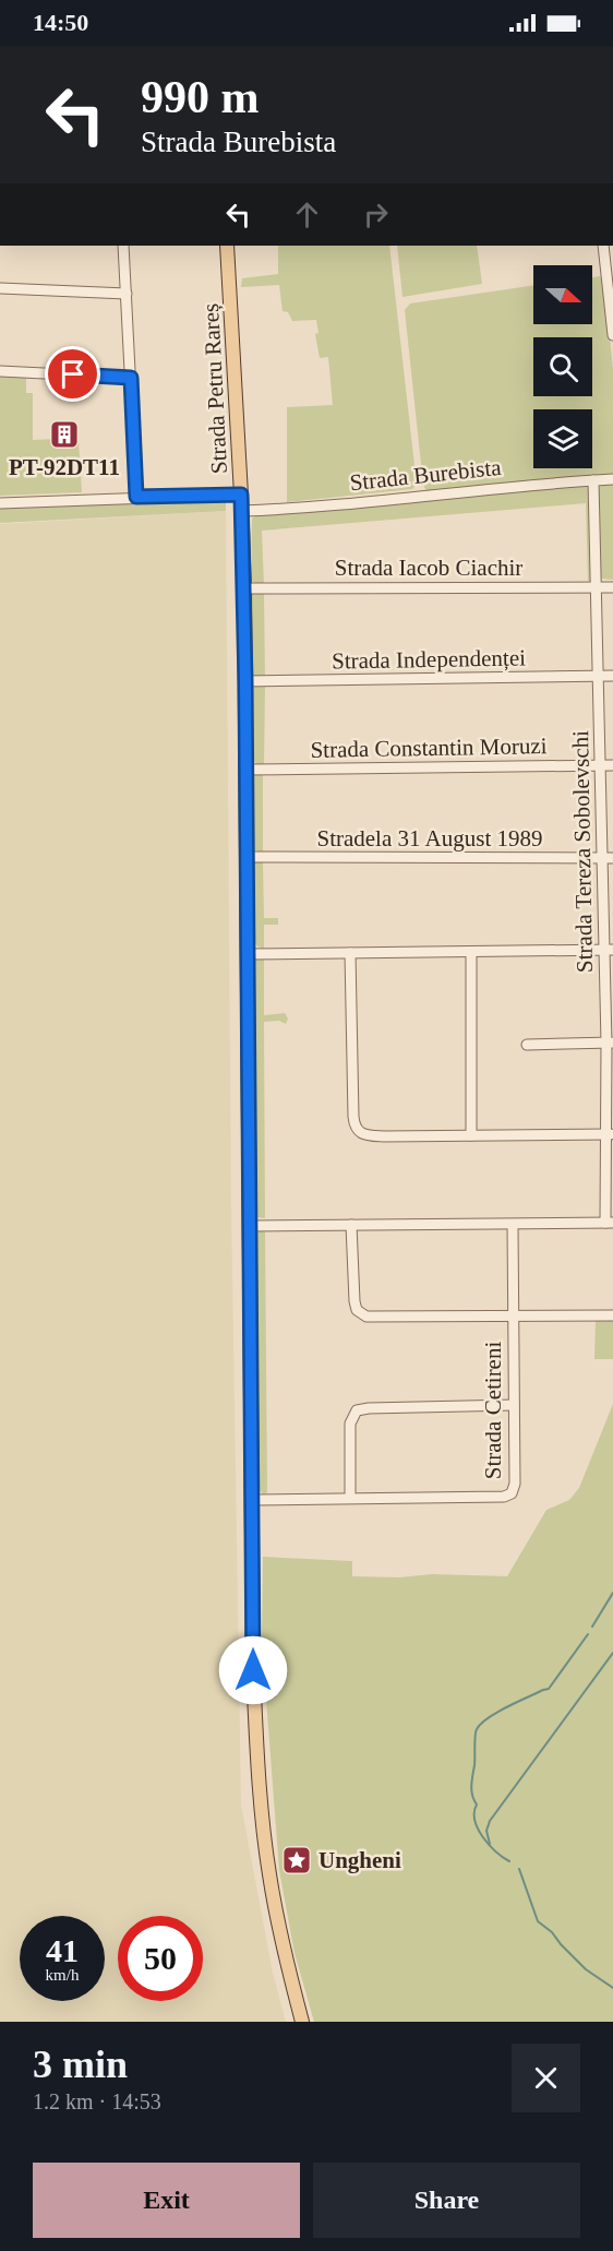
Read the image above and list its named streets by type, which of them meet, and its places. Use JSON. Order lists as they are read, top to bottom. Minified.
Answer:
{"streets":{"main road":["Strada Petru Rareș"],"street":["Strada Burebista","Strada Iacob Ciachir","Strada Independenței","Strada Constantin Moruzi","Stradela 31 August 1989","Strada Tereza Sobolevschi","Strada Cetireni"]},"crossings":[["Strada Petru Rareș","Strada Burebista"],["Strada Petru Rareș","Strada Iacob Ciachir"],["Strada Petru Rareș","Strada Independenței"],["Strada Petru Rareș","Strada Constantin Moruzi"],["Strada Petru Rareș","Stradela 31 August 1989"],["Strada Petru Rareș","Strada Cetireni"],["Strada Burebista","Strada Tereza Sobolevschi"],["Strada Iacob Ciachir","Strada Tereza Sobolevschi"],["Strada Independenței","Strada Tereza Sobolevschi"],["Strada Constantin Moruzi","Strada Tereza Sobolevschi"],["Stradela 31 August 1989","Strada Tereza Sobolevschi"]],"places":{"building":["PT-92DT11"],"place":["Ungheni"]},"north":"right","page":{"status":"14:50","turn":["990 m","Strada Burebista"],"speed":"41 km/h","limit":"50","heading":["3 min","1.2 km · 14:53"],"buttons":["Exit","Share"]}}
